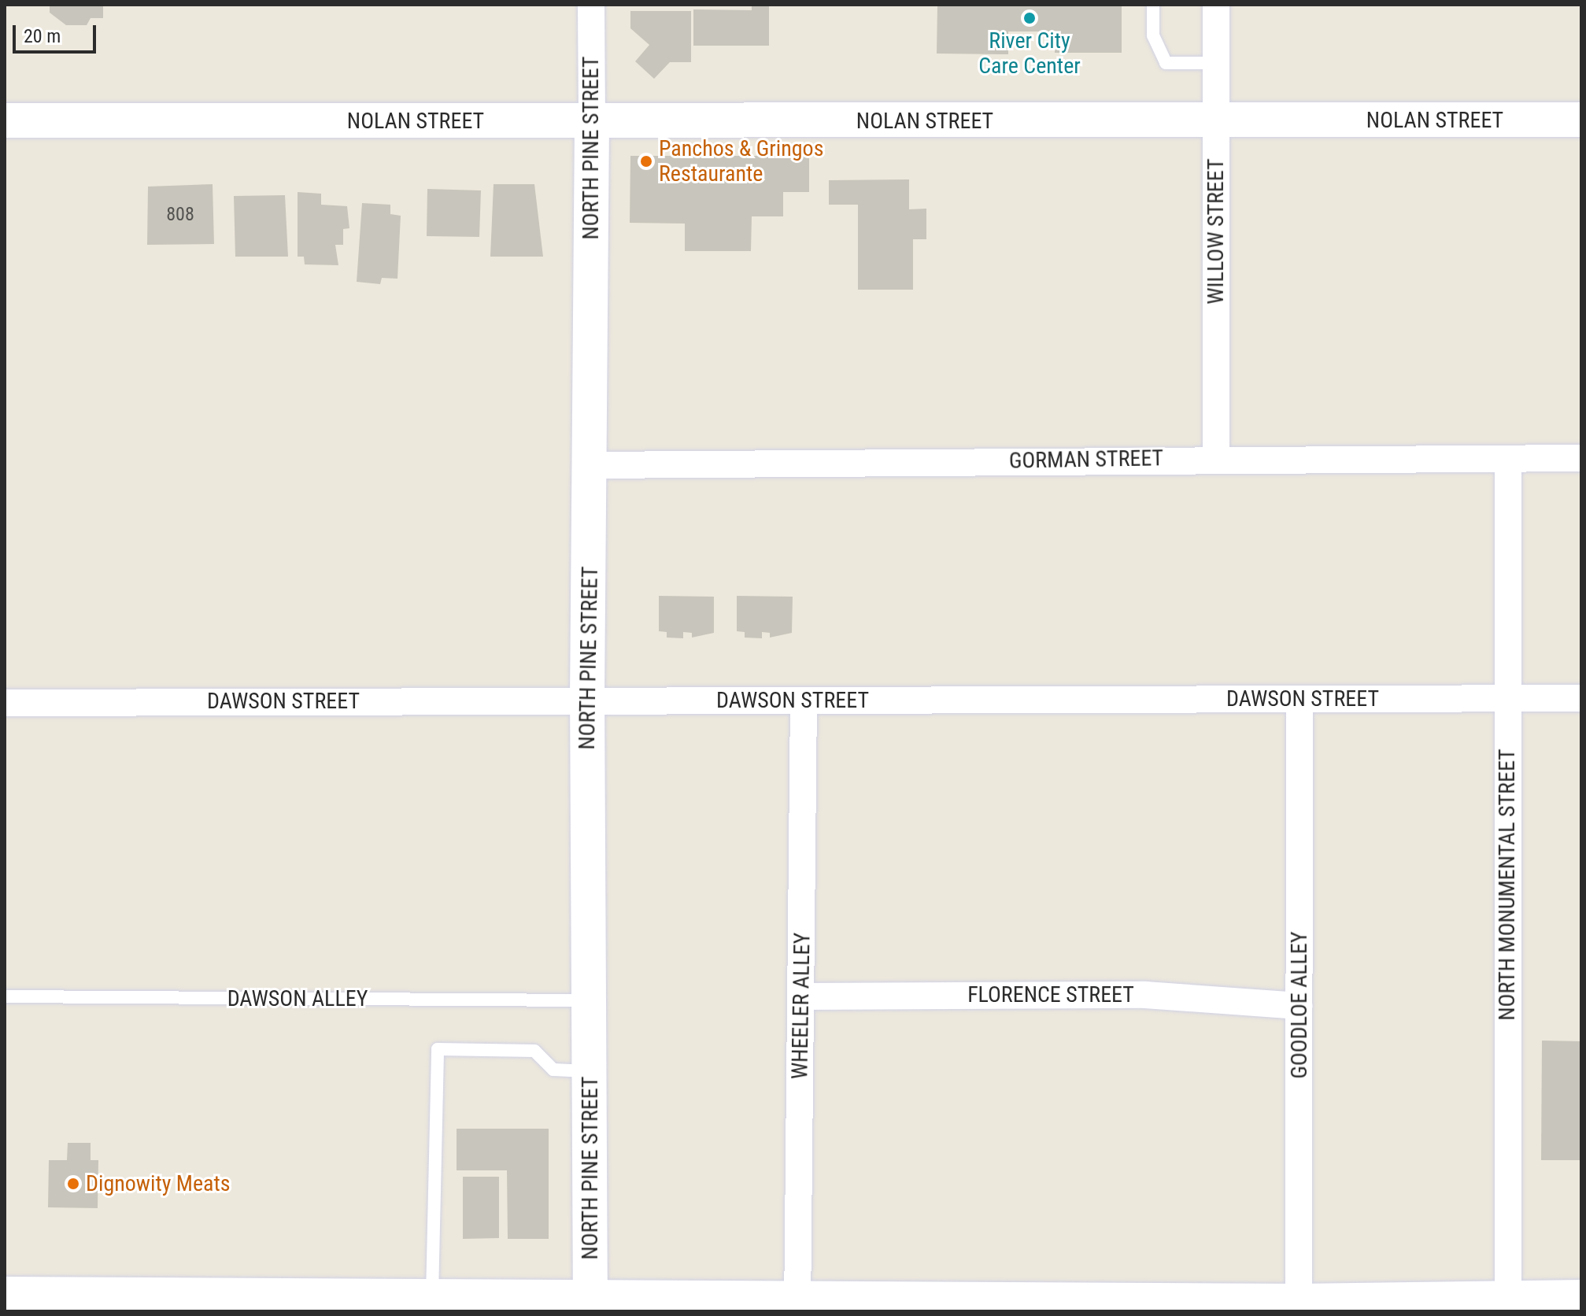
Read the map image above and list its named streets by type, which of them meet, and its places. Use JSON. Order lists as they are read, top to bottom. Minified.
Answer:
{"streets":{"street":["NOLAN STREET","NORTH PINE STREET","WILLOW STREET","GORMAN STREET","DAWSON STREET","NORTH MONUMENTAL STREET","FLORENCE STREET","GOODLOE ALLEY","WHEELER ALLEY"],"lane":["DAWSON ALLEY"]},"crossings":[["NOLAN STREET","NORTH PINE STREET"],["NOLAN STREET","WILLOW STREET"],["NORTH PINE STREET","GORMAN STREET"],["NORTH PINE STREET","DAWSON STREET"],["NORTH PINE STREET","DAWSON ALLEY"],["WILLOW STREET","GORMAN STREET"],["GORMAN STREET","NORTH MONUMENTAL STREET"],["DAWSON STREET","NORTH MONUMENTAL STREET"],["DAWSON STREET","GOODLOE ALLEY"],["DAWSON STREET","WHEELER ALLEY"],["FLORENCE STREET","GOODLOE ALLEY"],["FLORENCE STREET","WHEELER ALLEY"]],"places":["River City Care Center","Panchos & Gringos Restaurante","Dignowity Meats"],"house_numbers":["808"],"scale_bar":"20 m"}
